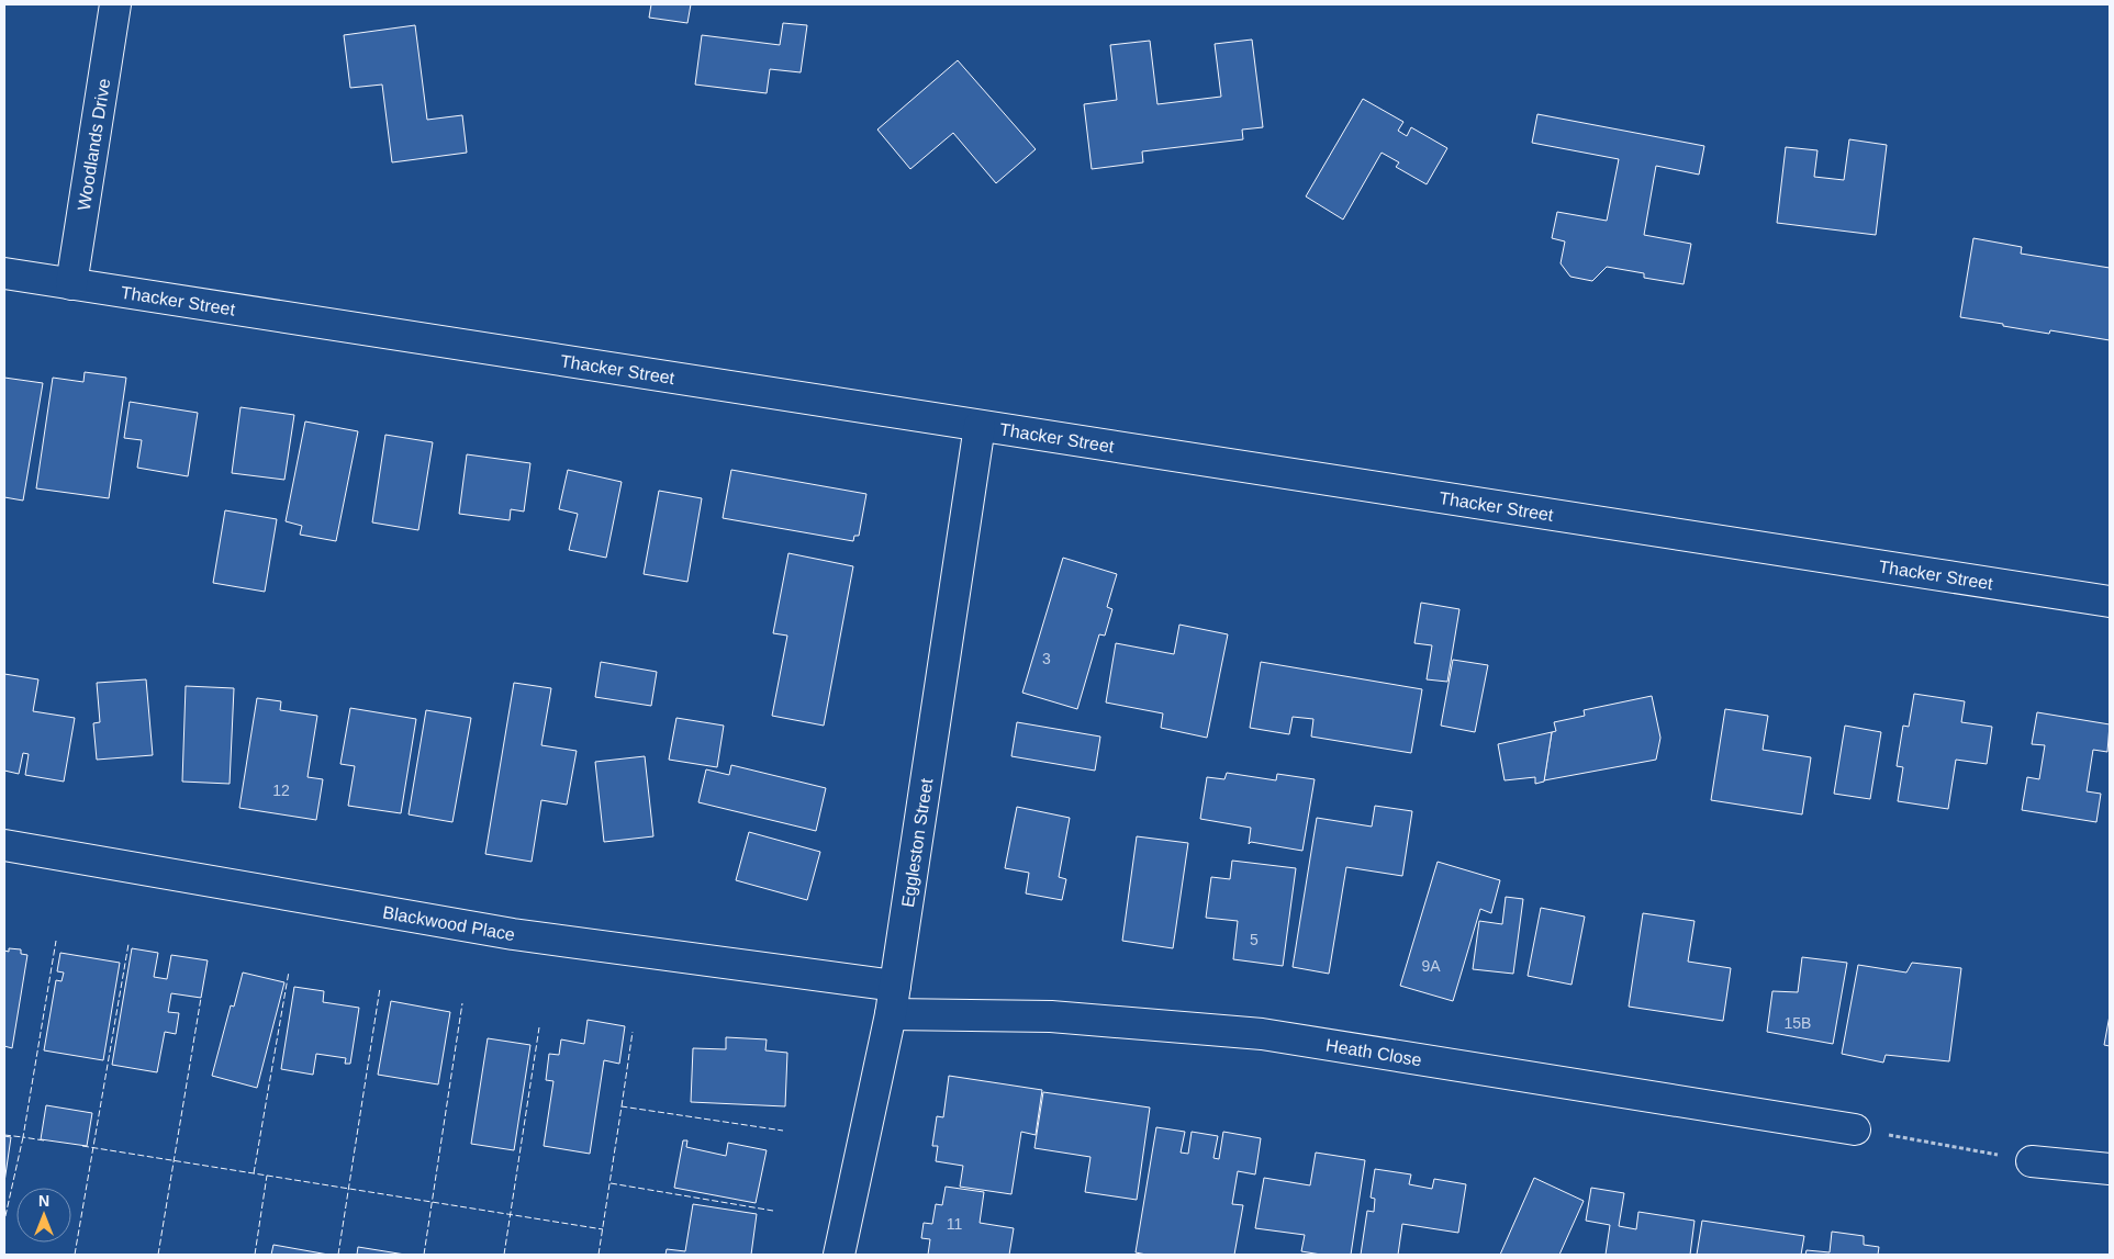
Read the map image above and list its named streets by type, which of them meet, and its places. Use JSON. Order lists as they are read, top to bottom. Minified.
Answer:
{"streets":{"street":["Woodlands Drive","Thacker Street","Eggleston Street","Blackwood Place","Heath Close"]},"crossings":[["Woodlands Drive","Thacker Street"],["Thacker Street","Eggleston Street"],["Eggleston Street","Blackwood Place"],["Eggleston Street","Heath Close"]],"house_numbers":["3","12","5","9A","15B","11"],"north":"top"}
